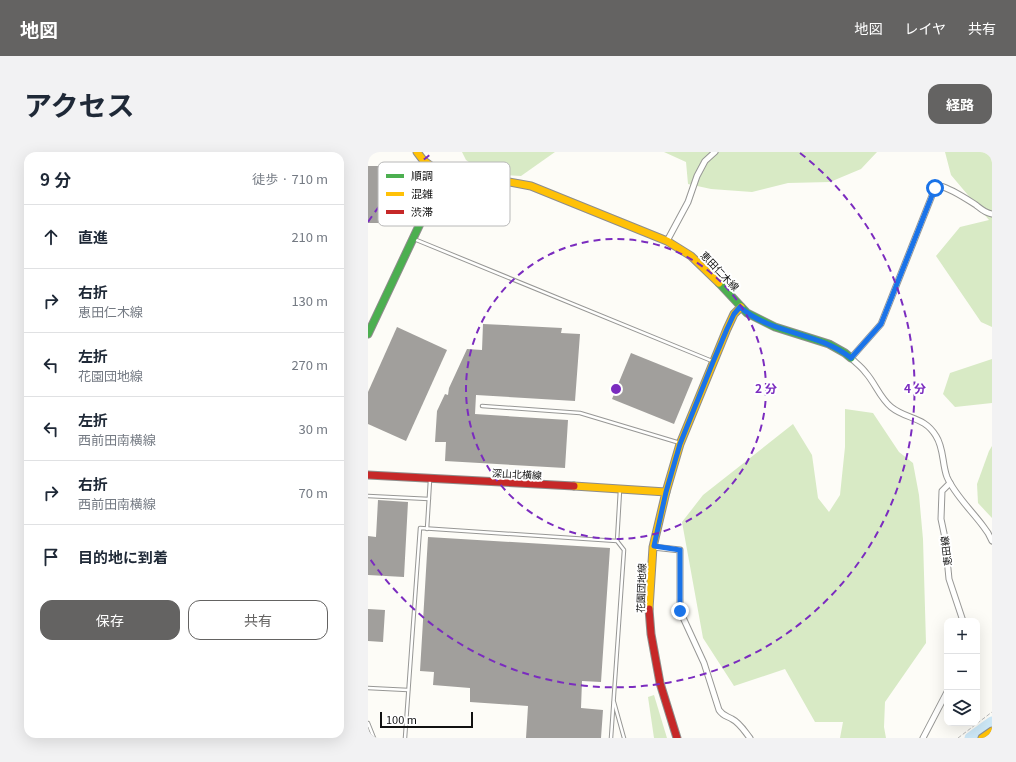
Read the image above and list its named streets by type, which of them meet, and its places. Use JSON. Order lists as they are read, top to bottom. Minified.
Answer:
{"streets":{"street":["恵田仁木線","深山北横線","恵田線","花園団地線"]},"crossings":[["恵田仁木線","恵田線"],["恵田仁木線","花園団地線"],["深山北横線","花園団地線"]],"legend":["順調","混雑","渋滞"],"scale_bar":"100 m","page":{"header":"地図","nav":["地図","レイヤ","共有"],"title":"アクセス","buttons":["経路",["保存","共有"]],"heading":["9 分","徒歩 · 710 m"],"list":[["直進","210 m"],["右折","恵田仁木線","130 m"],["左折","花園団地線","270 m"],["左折","西前田南横線","30 m"],["右折","西前田南横線","70 m"],"目的地に到着"],"map_buttons":["+","−"],"scale":"100 m"},"rings":["2 分","4 分"]}
